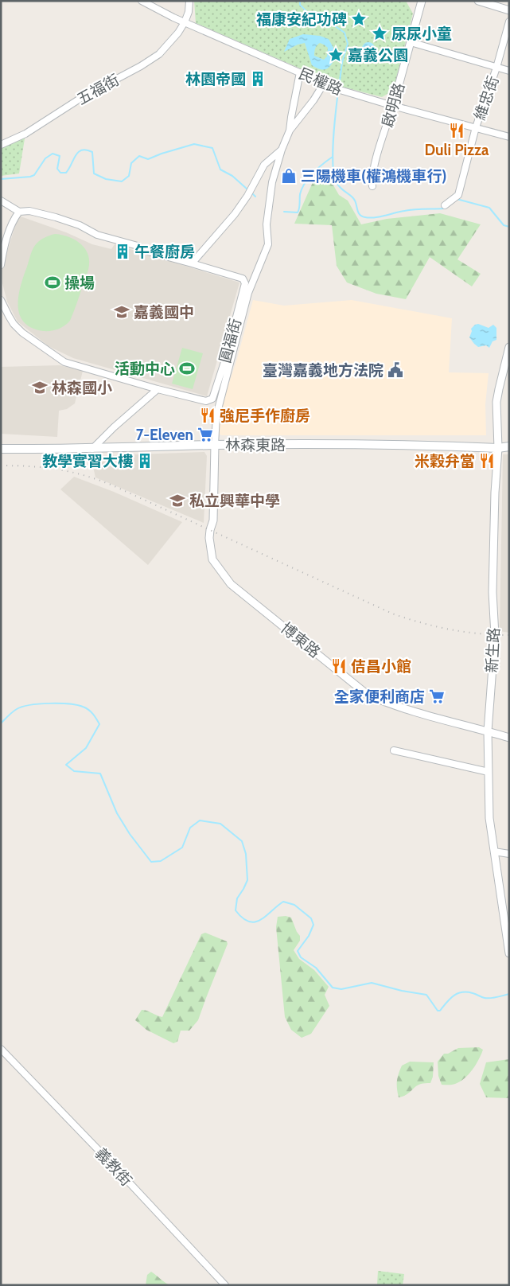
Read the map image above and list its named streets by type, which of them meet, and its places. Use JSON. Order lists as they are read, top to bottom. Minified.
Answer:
{"streets":{"main road":["林森東路"],"street":["民權路","五福街","維忠街","啟明路","圓福街","博東路","新生路","義教街"]},"crossings":[["民權路","五福街"],["民權路","維忠街"],["民權路","啟明路"],["民權路","圓福街"],["圓福街","林森東路"],["圓福街","博東路"],["林森東路","博東路"],["林森東路","新生路"],["博東路","新生路"]],"places":{"place":["福康安紀功碑","尿尿小童","嘉義公園"],"building":["林園帝國","午餐廚房","教學實習大樓"],"restaurant":["Duli Pizza","強尼手作廚房","米穀弁當","佶昌小館"],"shop":["三陽機車(權鴻機車行)"],"sports":["操場","活動中心"],"school or university":["嘉義國中","林森國小","私立興華中學"],"public building":["臺灣嘉義地方法院"],"supermarket":["7-Eleven","全家便利商店"]}}
